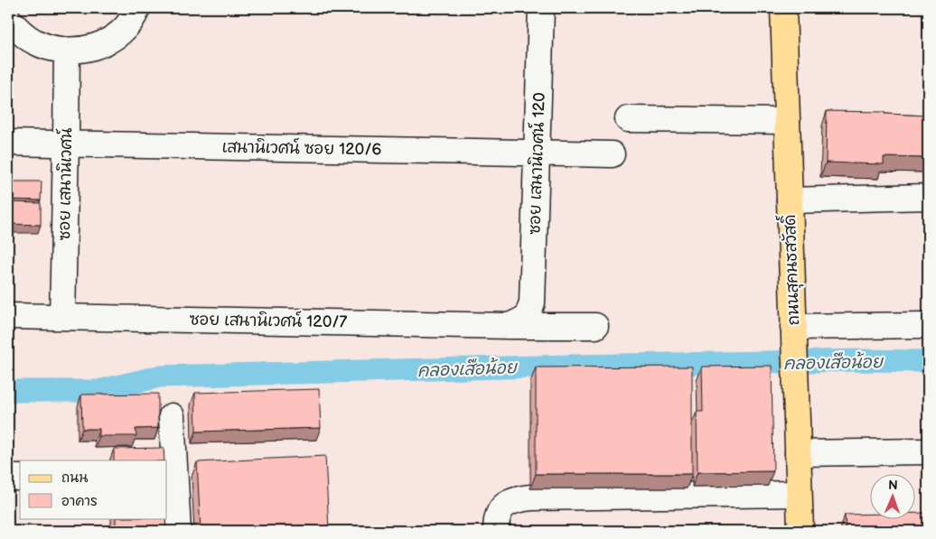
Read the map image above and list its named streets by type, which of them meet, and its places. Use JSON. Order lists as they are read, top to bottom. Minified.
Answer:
{"streets":{"main road":["ถนนสุคนธสวัสดิ์"],"street":["เสนานิเวศน์ ซอย 120/6","ซอย เสนานิเวศน์ 120","ซอย เสนานิเวศน์","ซอย เสนานิเวศน์ 120/7"]},"crossings":[["เสนานิเวศน์ ซอย 120/6","ซอย เสนานิเวศน์ 120"],["เสนานิเวศน์ ซอย 120/6","ซอย เสนานิเวศน์"],["ซอย เสนานิเวศน์ 120","ซอย เสนานิเวศน์ 120/7"],["ซอย เสนานิเวศน์","ซอย เสนานิเวศน์ 120/7"]],"water":["คลองเสือน้อย"],"legend":["ถนน","อาคาร"],"north":"top"}
